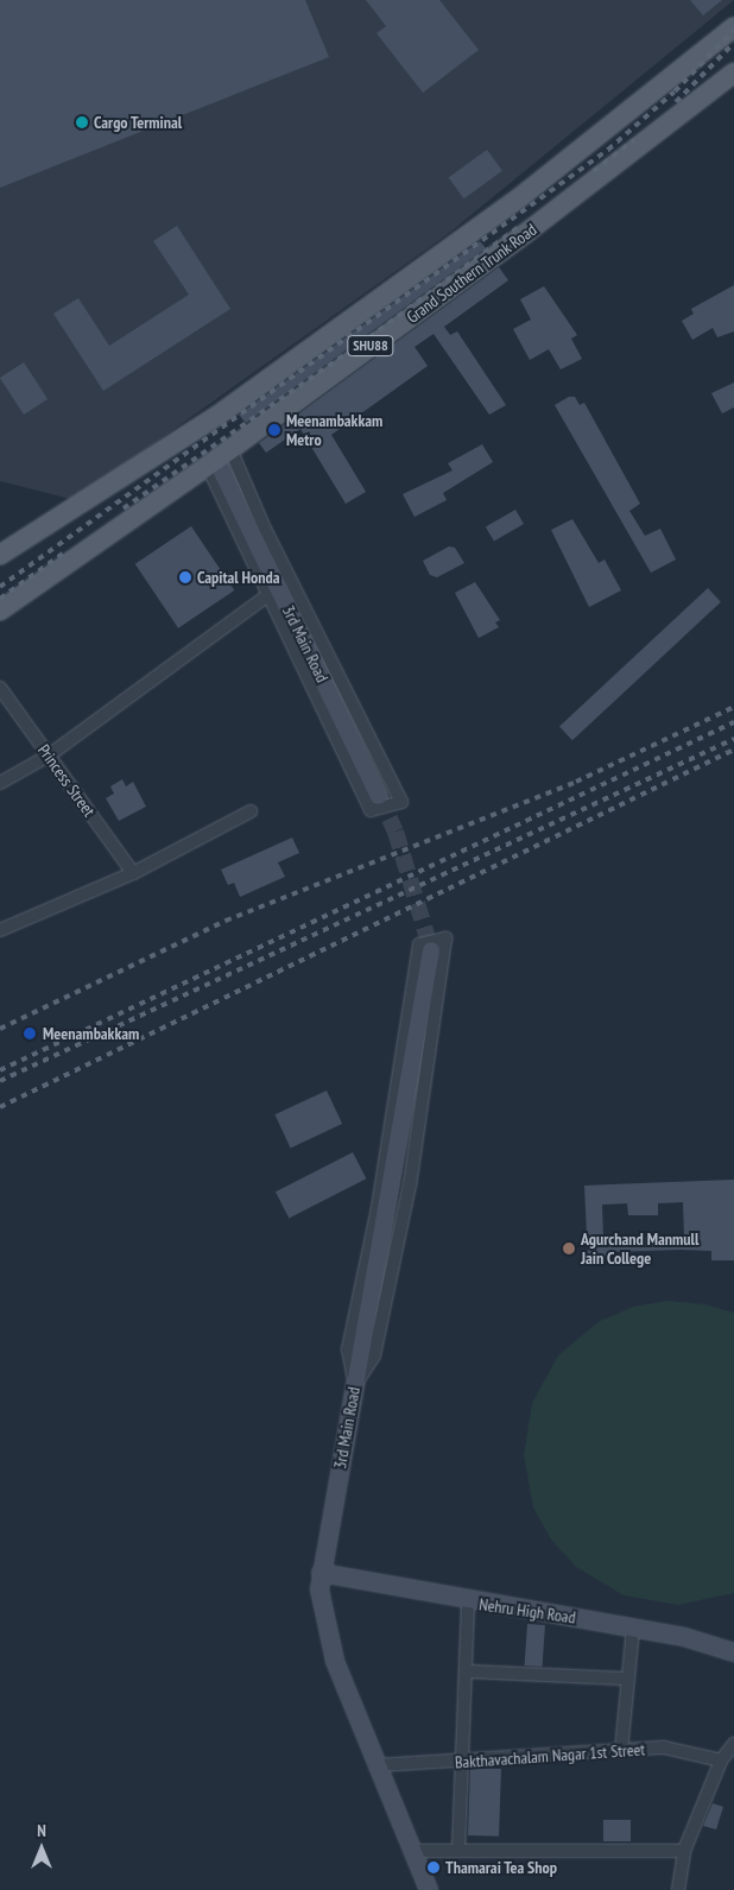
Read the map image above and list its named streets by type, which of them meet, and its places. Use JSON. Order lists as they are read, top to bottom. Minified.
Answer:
{"streets":{"main road":["Grand Southern Trunk Road","SHU88"],"street":["3rd Main Road","Princess Street","Nehru High Road","Bakthavachalam Nagar 1st Street"]},"crossings":[["Grand Southern Trunk Road","3rd Main Road"],["3rd Main Road","Nehru High Road"],["3rd Main Road","Bakthavachalam Nagar 1st Street"]],"places":["Cargo Terminal","Meenambakkam Metro","Capital Honda","Meenambakkam","Agurchand Manmull Jain College","Thamarai Tea Shop"],"north":"top"}
